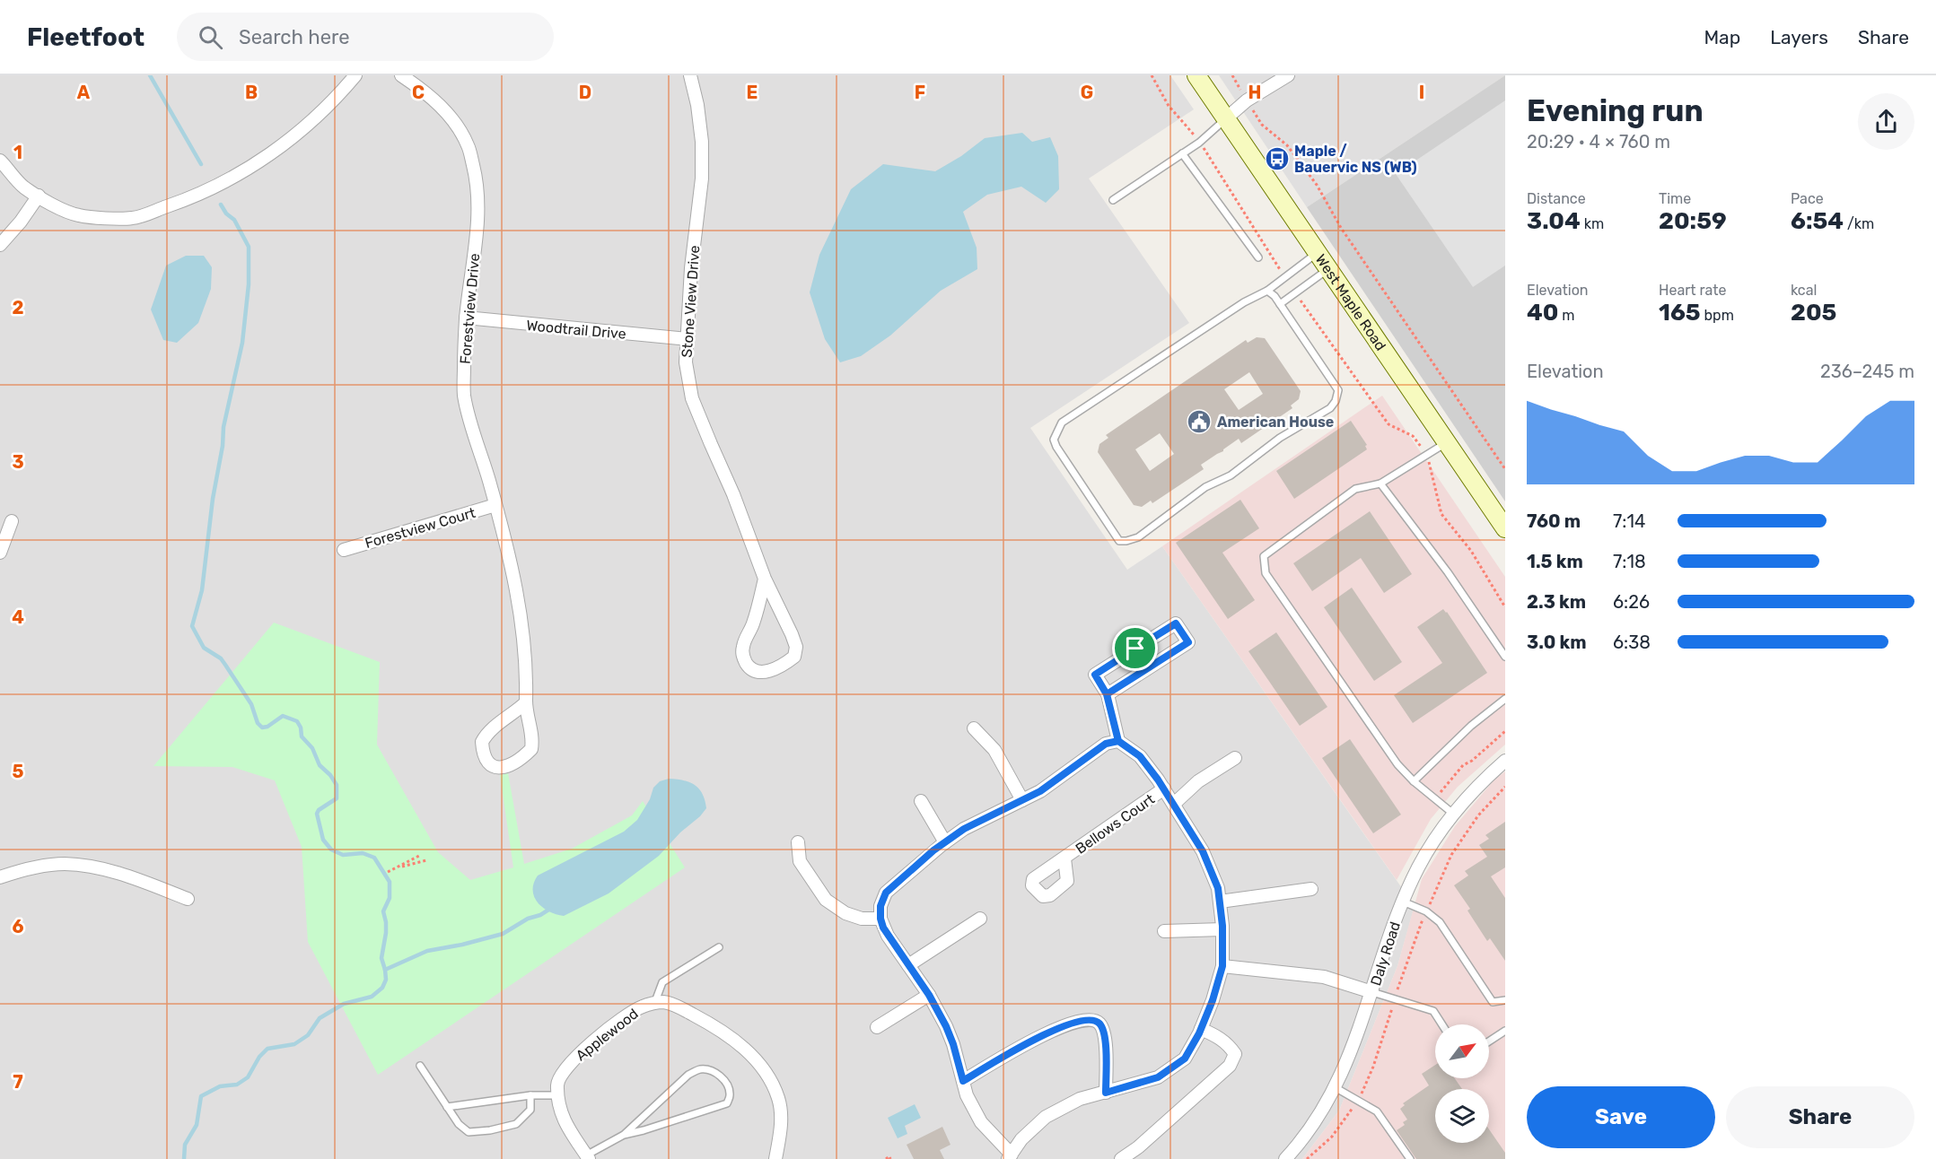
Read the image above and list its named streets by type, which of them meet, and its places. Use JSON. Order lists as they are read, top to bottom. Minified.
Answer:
{"streets":{"main road":["West Maple Road"],"street":["Stone View Drive","Forestview Drive","Woodtrail Drive","Forestview Court","Bellows Court","Daly Road","Applewood"]},"crossings":[["Stone View Drive","Woodtrail Drive"],["Forestview Drive","Woodtrail Drive"],["Forestview Drive","Forestview Court"]],"places":{"bus stop":["Maple / Bauervic NS (WB)"],"public building":["American House"]},"north":"top right","page":{"header":"Fleetfoot","search":"Search here","nav":["Map","Layers","Share"],"heading":["Evening run","20:29 · 4 × 760 m"],"stats":[["Distance","3.04 km"],["Time","20:59"],["Pace","6:54 /km"],["Elevation","40 m"],["Heart rate","165 bpm"],["kcal","205"]],"chart":["Elevation","236–245 m"],"list":[{"name":"760 m","note":"7:14"},{"name":"1.5 km","note":"7:18"},{"name":"2.3 km","note":"6:26"},{"name":"3.0 km","note":"6:38"}],"buttons":["Save","Share"]},"grid":{"columns":["A","B","C","D","E","F","G","H","I"],"rows":["1","2","3","4","5","6","7"]}}
